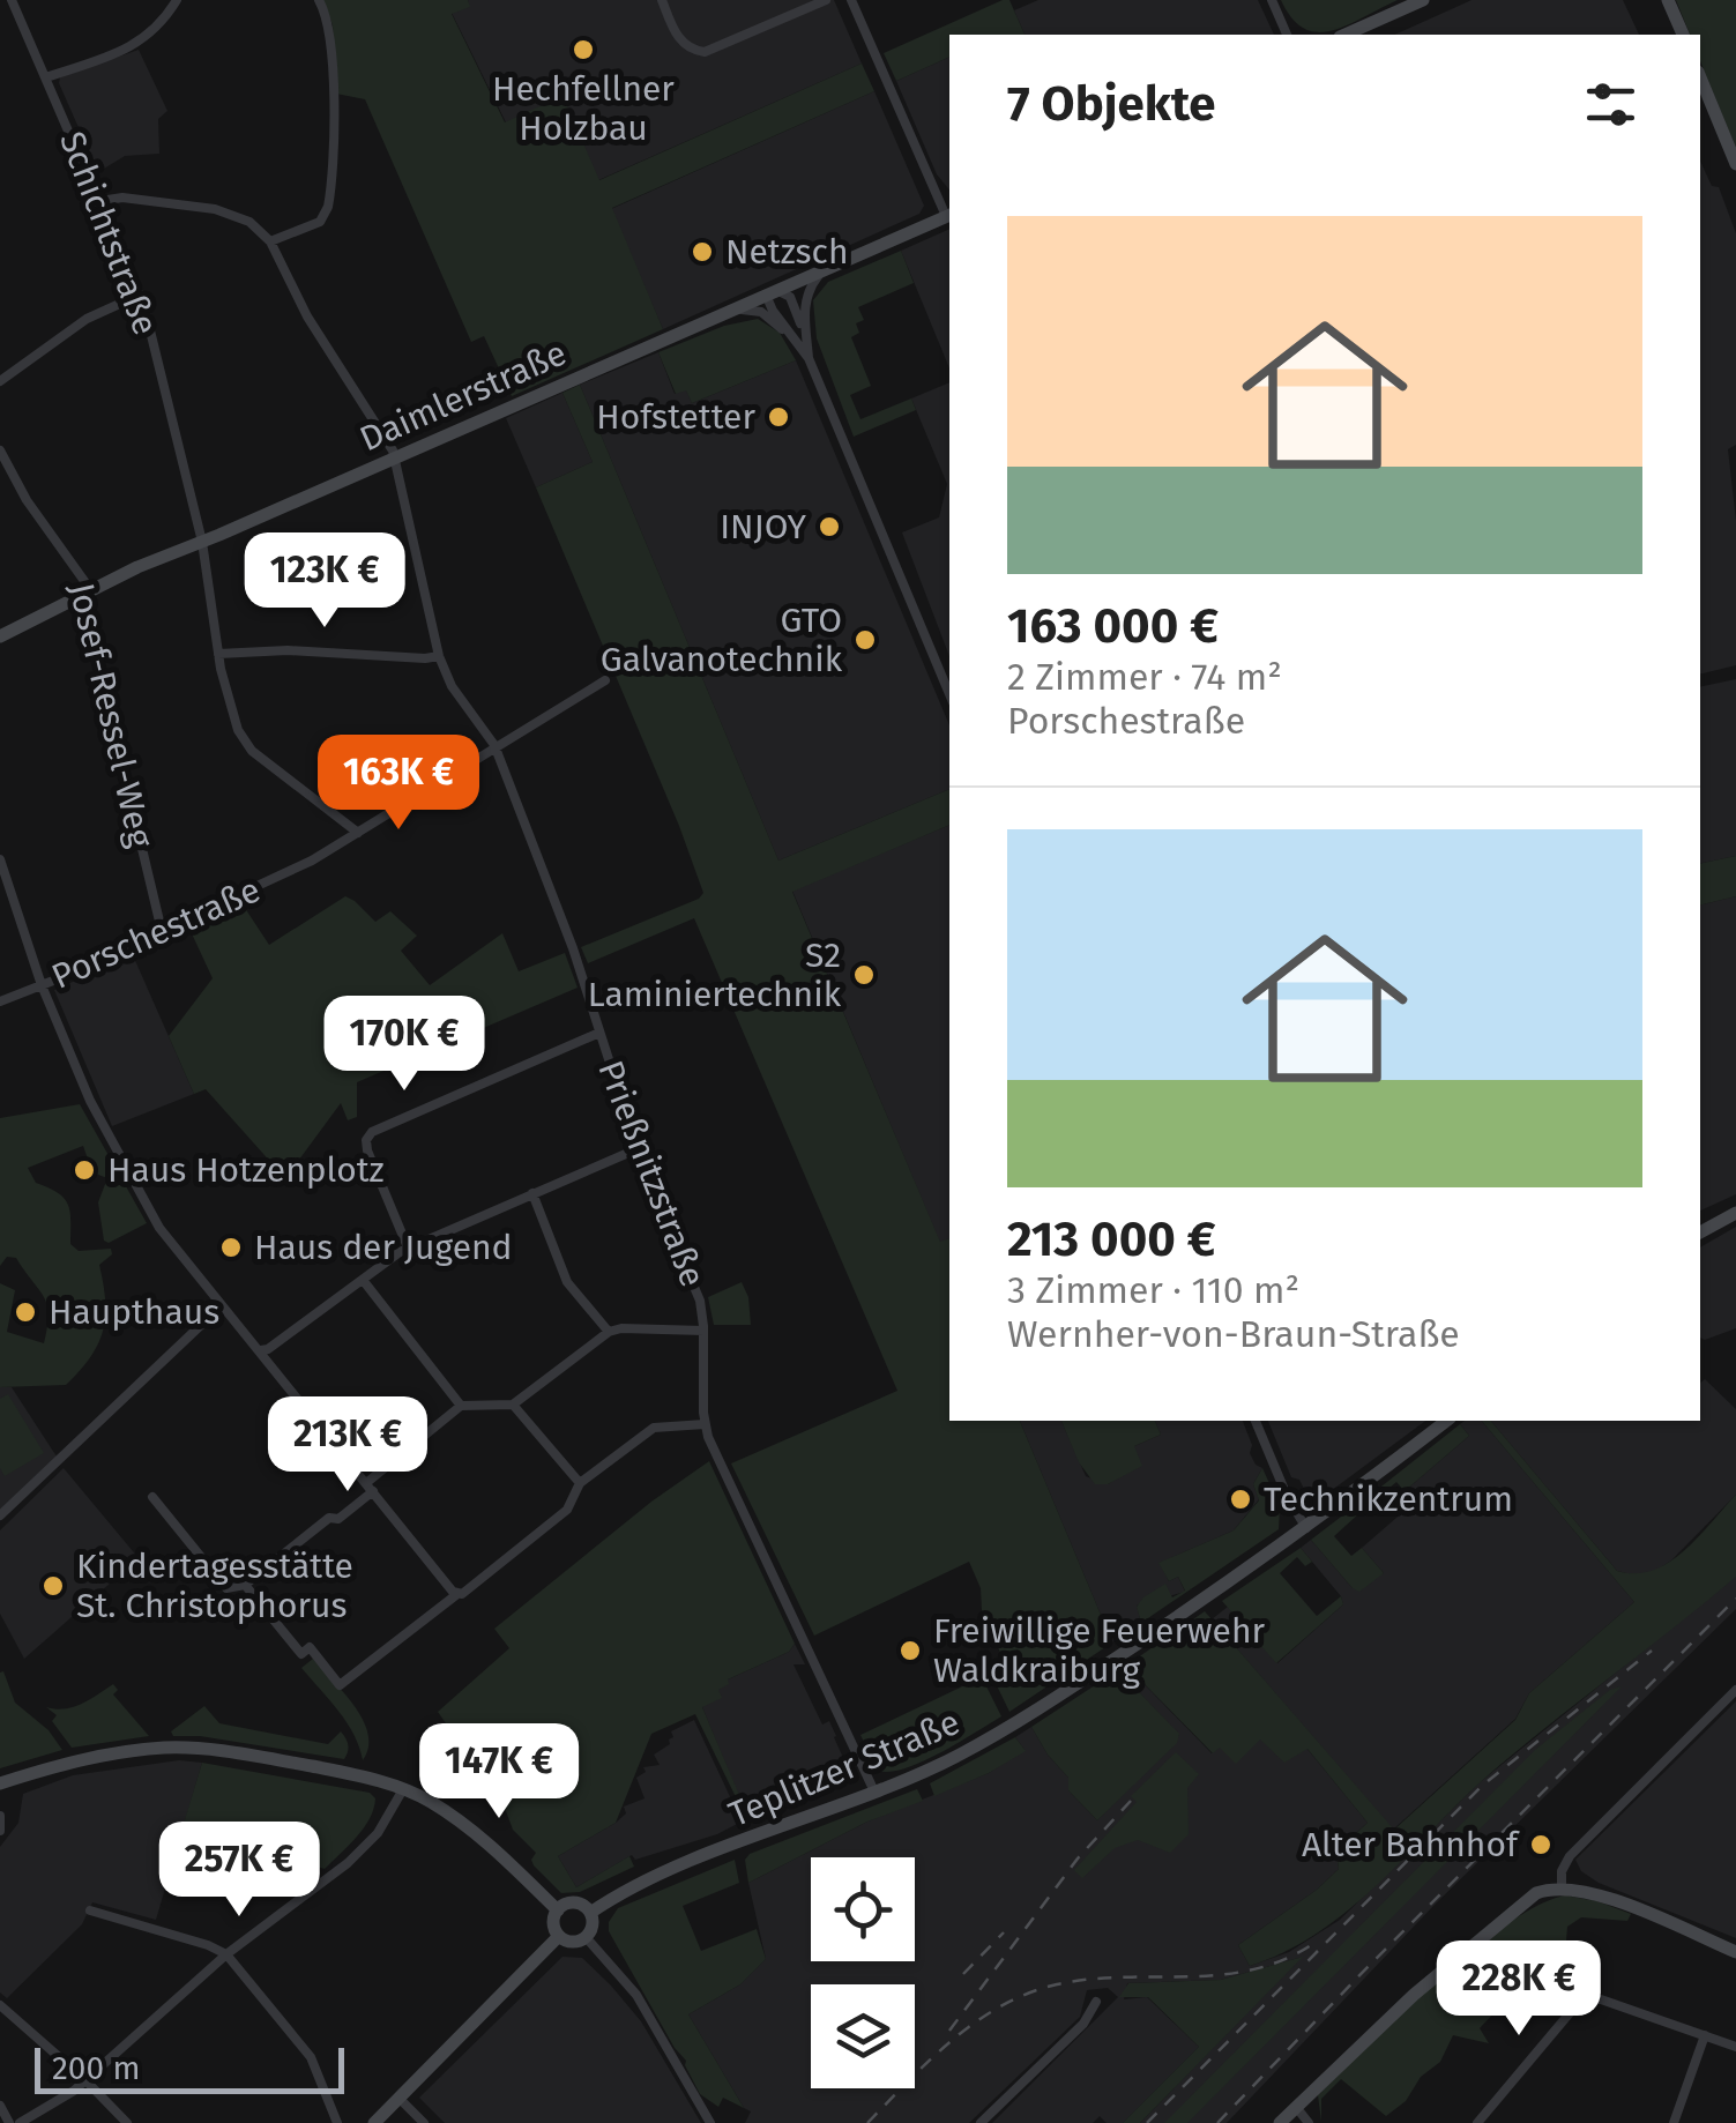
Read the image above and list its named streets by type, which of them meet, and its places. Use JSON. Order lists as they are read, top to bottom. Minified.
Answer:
{"streets":{"street":["Schichtstraße","Daimlerstraße","Josef-Ressel-Weg","Porschestraße","Prießnitzstraße","Teplitzer Straße"]},"crossings":[["Schichtstraße","Daimlerstraße"],["Schichtstraße","Porschestraße"],["Daimlerstraße","Josef-Ressel-Weg"],["Daimlerstraße","Prießnitzstraße"],["Josef-Ressel-Weg","Porschestraße"],["Porschestraße","Prießnitzstraße"],["Prießnitzstraße","Teplitzer Straße"]],"places":["Hechfellner Holzbau","Netzsch","Hofstetter","INJOY","GTO Galvanotechnik","S2 Laminiertechnik","Haus Hotzenplotz","Haus der Jugend","Haupthaus","Technikzentrum","Kindertagesstätte St. Christophorus","Freiwillige Feuerwehr Waldkraiburg","Alter Bahnhof"],"scale_bar":"200 m","page":{"heading":"7 Objekte","list":[{"name":"163 000 €","note":"2 Zimmer · 74 m² · Porschestraße"},{"name":"213 000 €","note":"3 Zimmer · 110 m² · Wernher-von-Braun-Straße"}],"price":["123K €","163K €","170K €","213K €","147K €","257K €","228K €"],"scale":"200 m"}}
